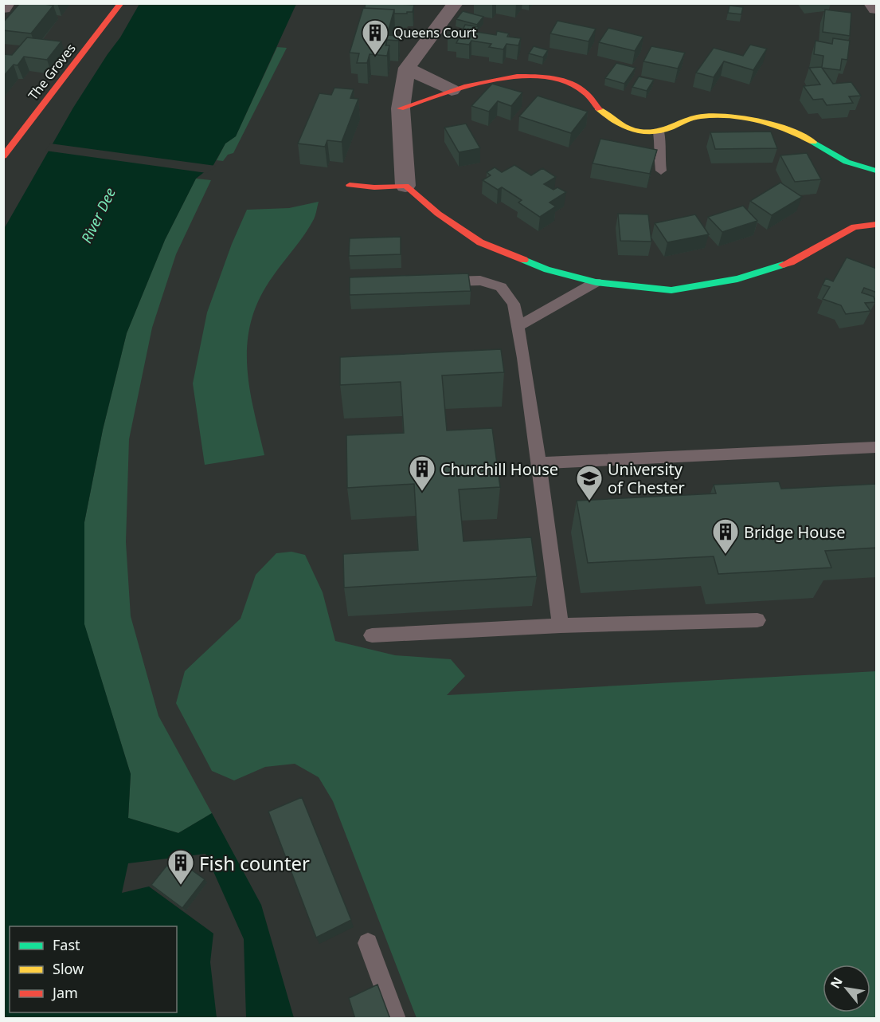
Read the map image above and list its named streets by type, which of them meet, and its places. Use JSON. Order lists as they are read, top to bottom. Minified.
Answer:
{"streets":{"street":["The Groves"]},"water":["River Dee"],"places":{"building":["Queens Court","Churchill House","Bridge House","Fish counter"],"school or university":["University of Chester"]},"legend":["Fast","Slow","Jam"],"north":"top left"}
